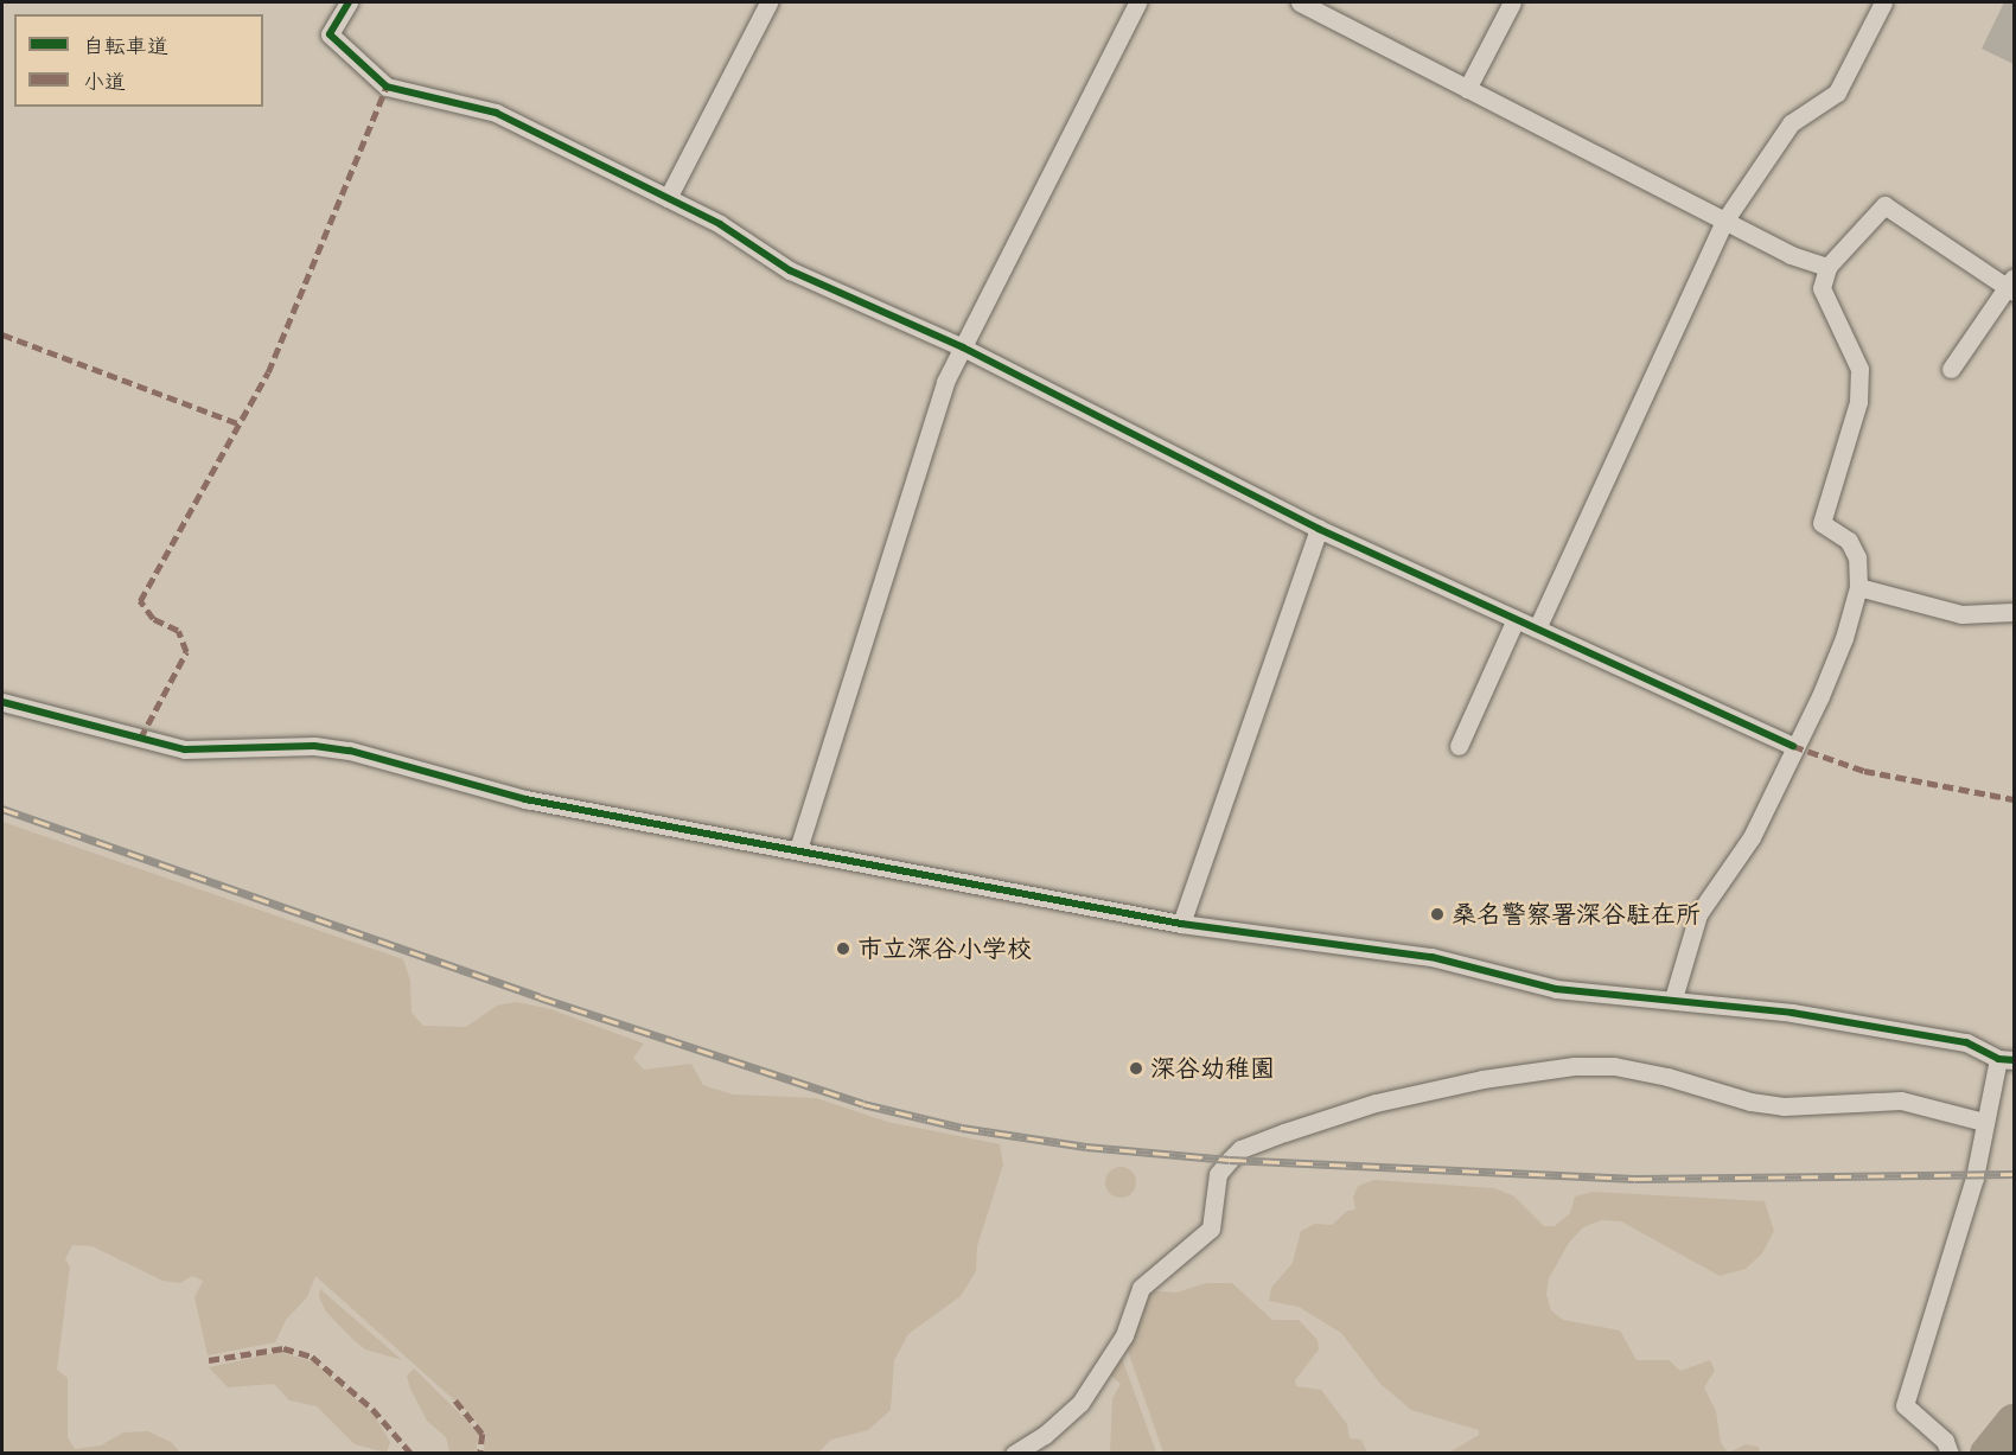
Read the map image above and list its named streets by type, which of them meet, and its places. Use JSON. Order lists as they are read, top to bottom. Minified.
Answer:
{"places":["桑名警察署深谷駐在所","市立深谷小学校","深谷幼稚園"],"legend":["自転車道","小道"]}
